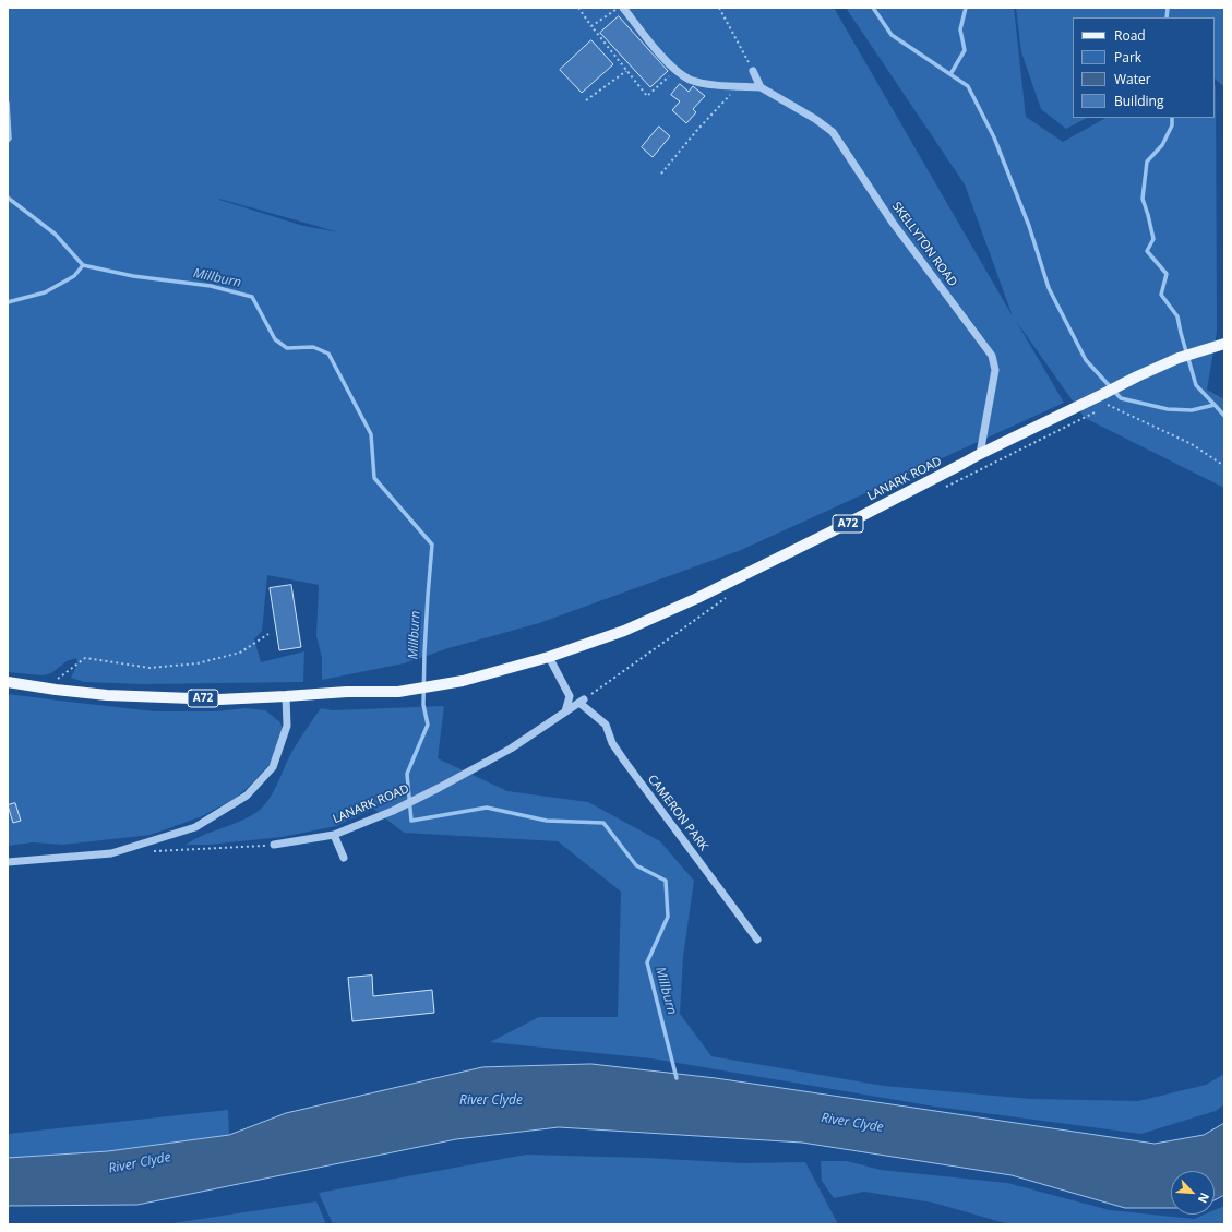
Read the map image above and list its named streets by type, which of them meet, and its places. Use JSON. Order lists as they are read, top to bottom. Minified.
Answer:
{"streets":{"main road":["LANARK ROAD","A72"],"street":["SKELLYTON ROAD","CAMERON PARK"]},"crossings":[["SKELLYTON ROAD","LANARK ROAD"],["LANARK ROAD","CAMERON PARK"]],"water":["Millburn","River Clyde"],"legend":["Road","Park","Water","Building"],"north":"bottom right"}
